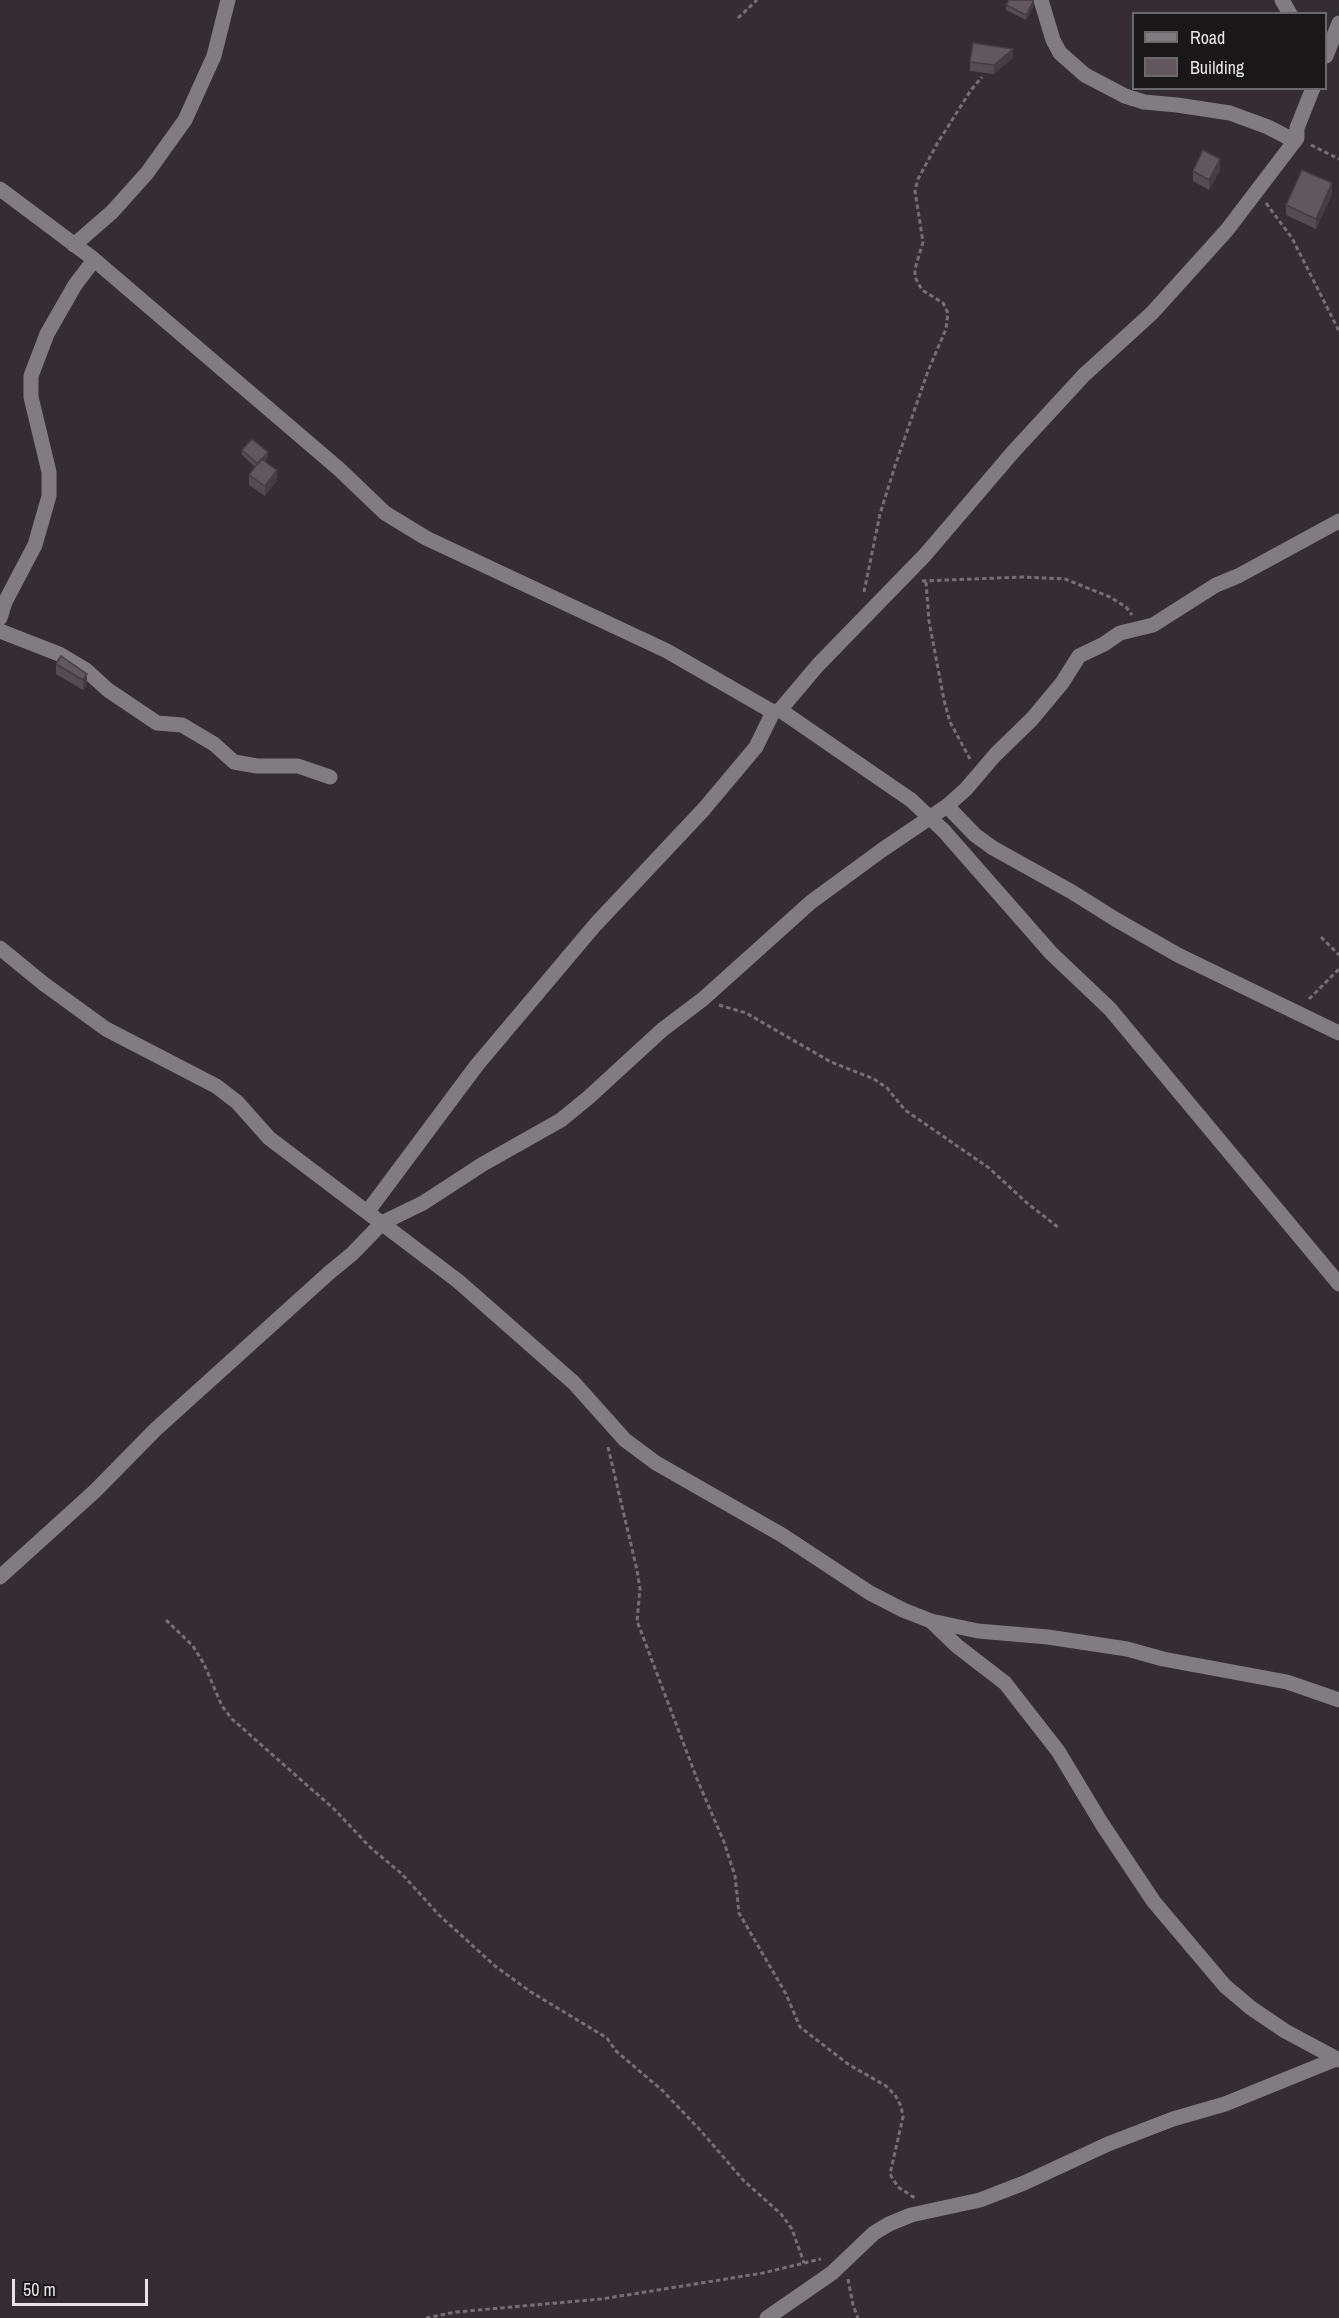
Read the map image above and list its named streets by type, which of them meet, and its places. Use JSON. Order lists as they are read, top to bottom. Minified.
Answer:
{"legend":["Road","Building"],"scale_bar":"50 m"}
